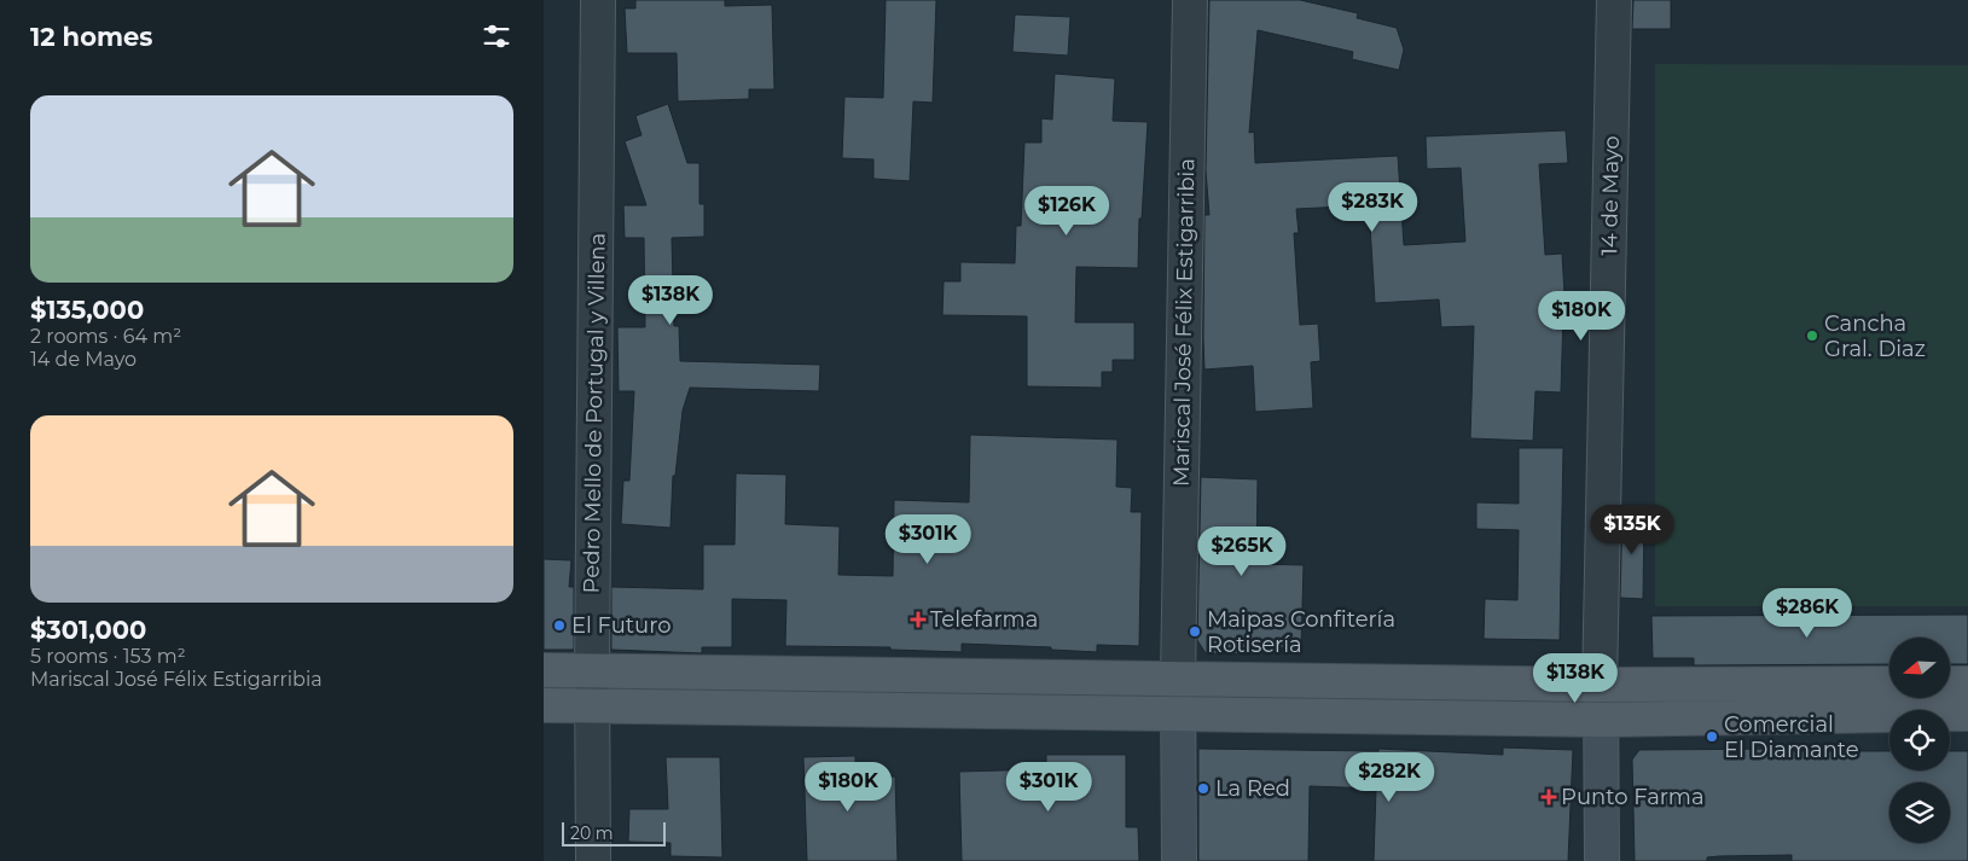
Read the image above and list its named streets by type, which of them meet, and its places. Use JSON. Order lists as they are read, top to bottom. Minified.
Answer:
{"streets":{"main road":["14 de Mayo","Mariscal José Félix Estigarribia"],"street":["Pedro Mello de Portugal y Villena"]},"places":{"other":["Cancha Gral. Diaz","El Futuro","Maipas Confitería Rotisería","Comercial El Diamante","La Red"],"health":["Telefarma","Punto Farma"]},"scale_bar":"20 m","north":"left","page":{"heading":"12 homes","list":[{"name":"$135,000","note":"2 rooms · 64 m² · 14 de Mayo"},{"name":"$301,000","note":"5 rooms · 153 m² · Mariscal José Félix Estigarribia"}],"price":["$283K","$126K","$138K","$180K","$135K","$301K","$265K","$286K","$138K","$282K","$180K","$301K"],"scale":"20 m"}}
